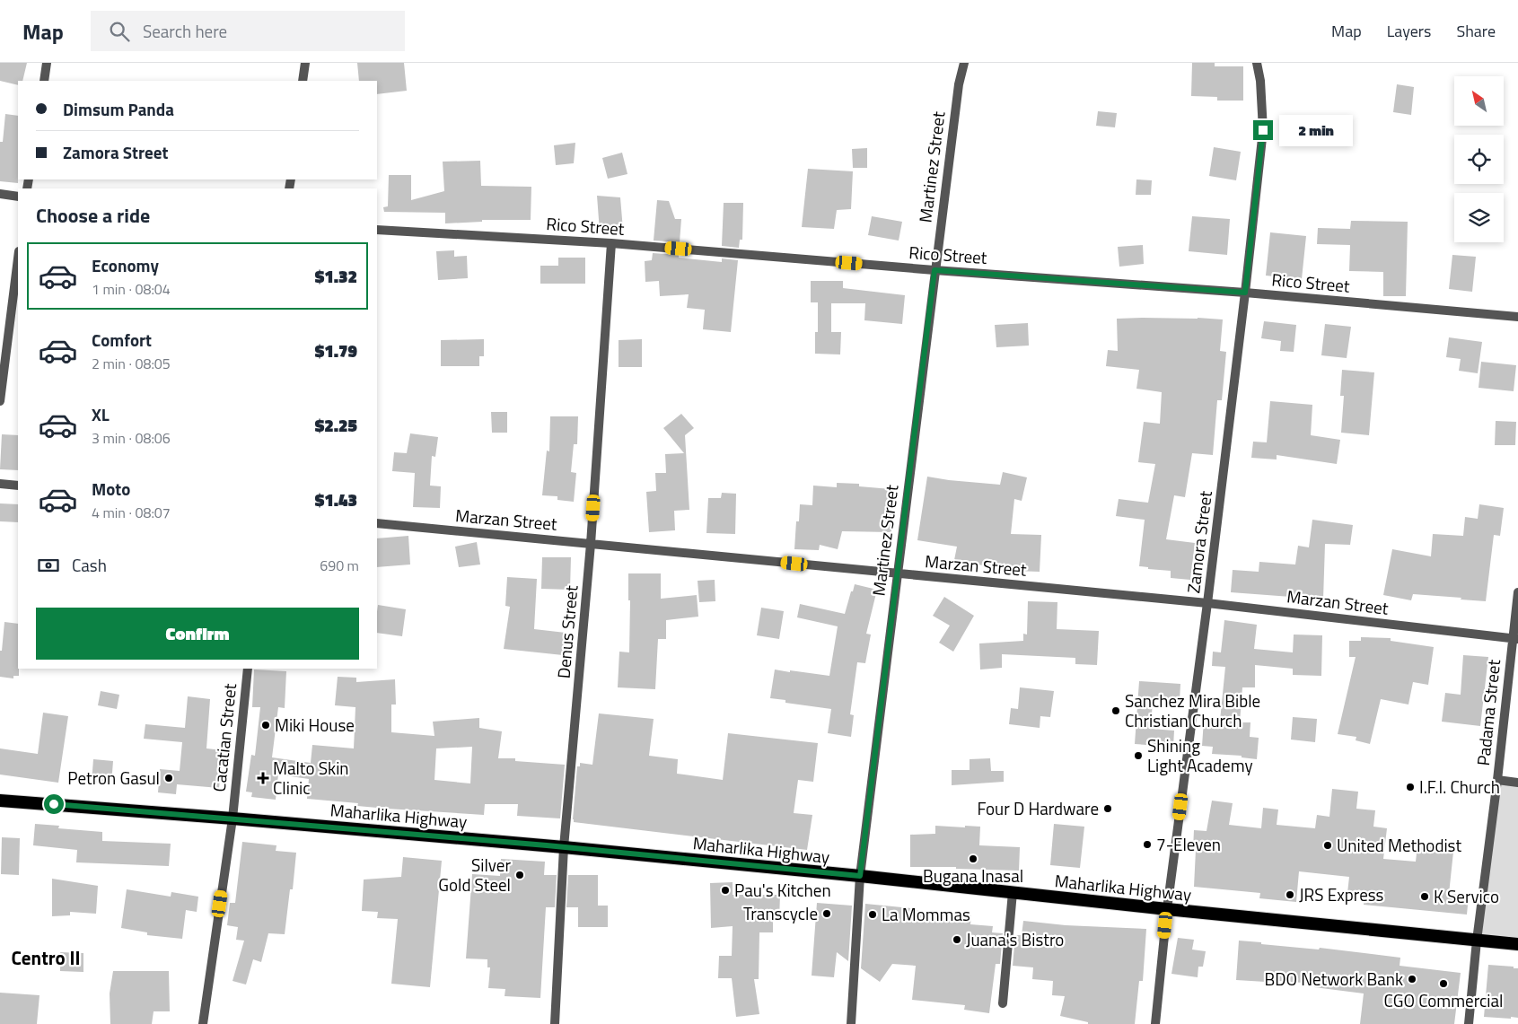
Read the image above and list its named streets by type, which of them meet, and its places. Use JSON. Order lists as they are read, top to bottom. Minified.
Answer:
{"streets":{"highway":["Maharlika Highway"],"street":["Martinez Street","Rico Street","Marzan Street","Zamora Street","Denus Street","Padama Street","Cacatian Street"]},"crossings":[["Martinez Street","Rico Street"],["Martinez Street","Marzan Street"],["Martinez Street","Maharlika Highway"],["Rico Street","Zamora Street"],["Rico Street","Denus Street"],["Marzan Street","Zamora Street"],["Marzan Street","Denus Street"],["Marzan Street","Padama Street"],["Zamora Street","Maharlika Highway"],["Denus Street","Maharlika Highway"],["Padama Street","Maharlika Highway"],["Cacatian Street","Maharlika Highway"]],"districts":["Centro II"],"places":{"other":["Sanchez Mira Bible Christian Church","Miki House","Shining Light Academy","Petron Gasul","I.F.I. Church","Four D Hardware","7-Eleven","United Methodist","Bugana Inasal","Silver Gold Steel","Pau's Kitchen","JRS Express","K Servico","Transcycle","La Mommas","Juana's Bistro","BDO Network Bank","CGO Commercial"],"health":["Malto Skin Clinic"]},"north":"top left","page":{"header":"Map","search":"Search here","nav":["Map","Layers","Share"],"banner":["Dimsum Panda","Zamora Street"],"bubble":"2 min","heading":"Choose a ride","list":[{"name":"Economy","note":"1 min · 08:04","value":"$1.32"},{"name":"Comfort","note":"2 min · 08:05","value":"$1.79"},{"name":"XL","note":"3 min · 08:06","value":"$2.25"},{"name":"Moto","note":"4 min · 08:07","value":"$1.43"}],"pay":["Cash","690 m"],"buttons":"Confirm"}}
